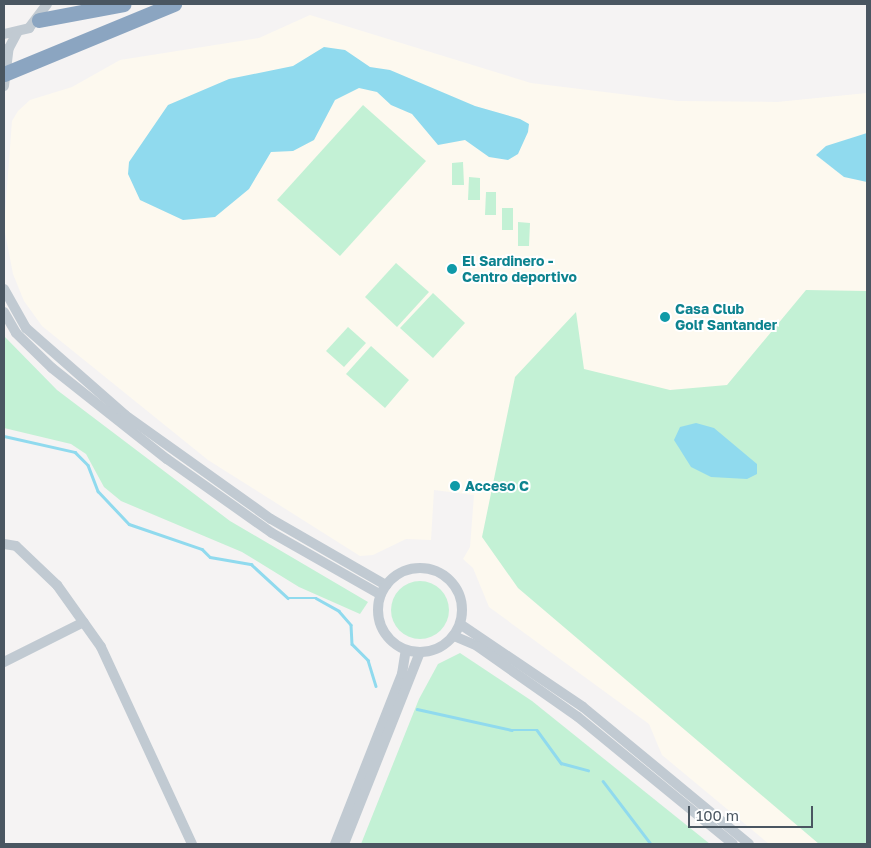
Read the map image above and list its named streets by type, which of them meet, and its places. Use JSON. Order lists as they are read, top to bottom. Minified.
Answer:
{"places":["El Sardinero - Centro deportivo","Casa Club Golf Santander","Acceso C"],"scale_bar":"100 m"}
